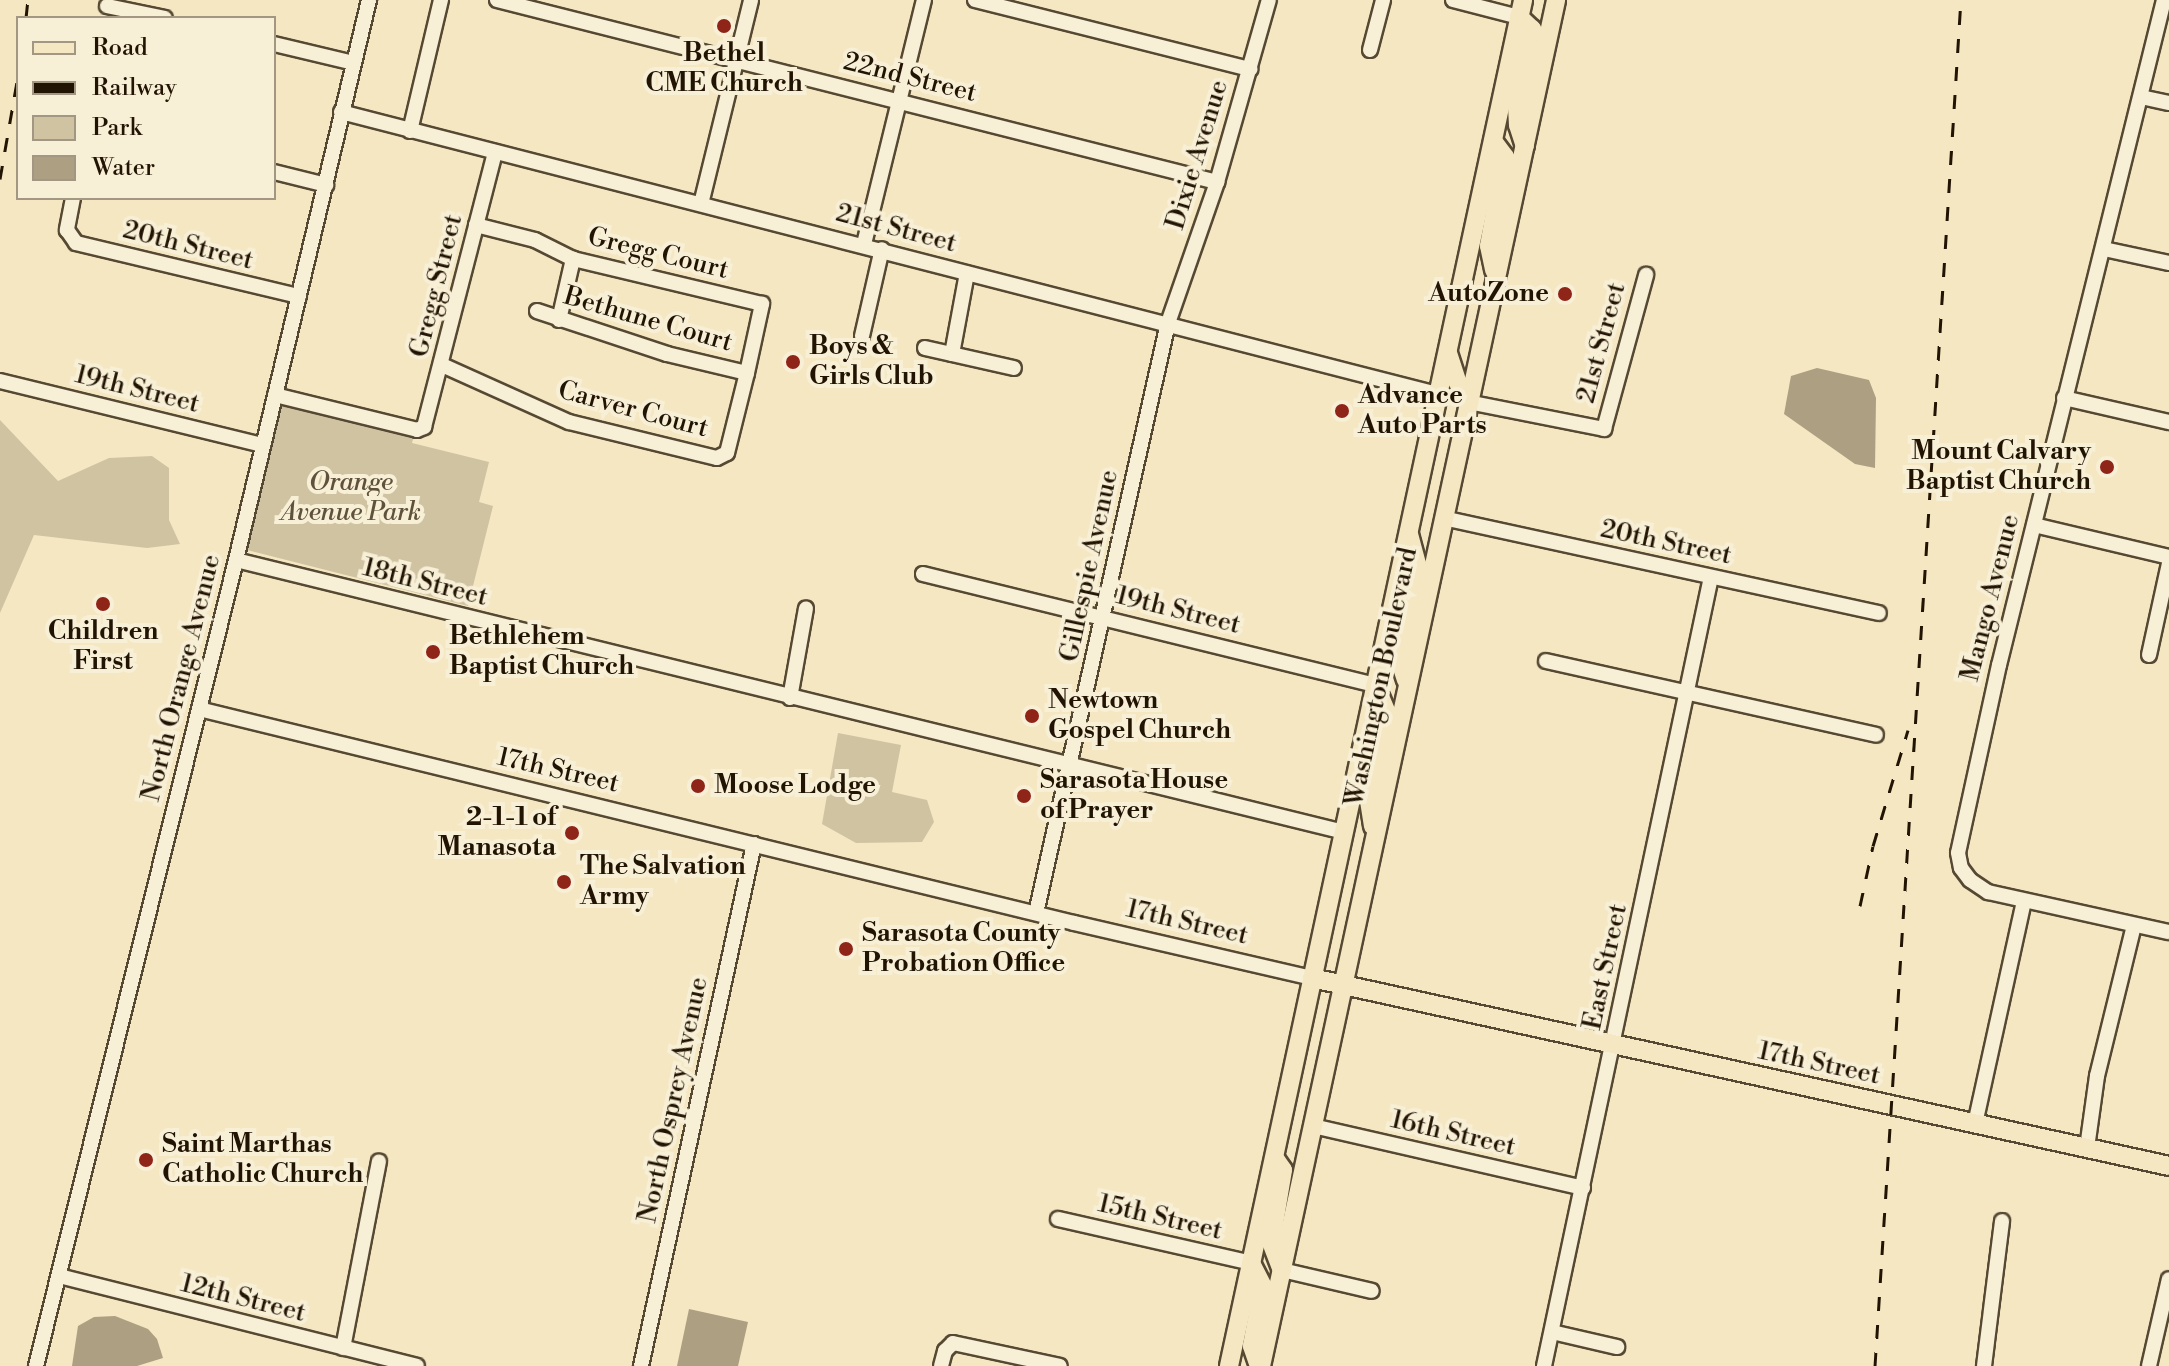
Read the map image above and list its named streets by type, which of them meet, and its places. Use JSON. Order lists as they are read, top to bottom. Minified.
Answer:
{"streets":{"main road":["Washington Boulevard","17th Street"],"street":["22nd Street","Dixie Avenue","21st Street","20th Street","Gregg Court","Gregg Street","Bethune Court","19th Street","Carver Court","Gillespie Avenue","18th Street","Mango Avenue","North Orange Avenue","East Street","North Osprey Avenue","16th Street","15th Street","12th Street"]},"crossings":[["22nd Street","Dixie Avenue"],["Dixie Avenue","21st Street"],["Dixie Avenue","Gillespie Avenue"],["21st Street","Gregg Street"],["21st Street","Gillespie Avenue"],["21st Street","Washington Boulevard"],["21st Street","North Orange Avenue"],["20th Street","Washington Boulevard"],["20th Street","North Orange Avenue"],["20th Street","East Street"],["Gregg Court","Gregg Street"],["Gregg Court","Bethune Court"],["Gregg Court","Carver Court"],["Gregg Street","Carver Court"],["Gregg Street","North Orange Avenue"],["Bethune Court","Carver Court"],["19th Street","Gillespie Avenue"],["19th Street","Washington Boulevard"],["19th Street","North Orange Avenue"],["Gillespie Avenue","18th Street"],["Gillespie Avenue","17th Street"],["18th Street","Washington Boulevard"],["18th Street","North Orange Avenue"],["Washington Boulevard","17th Street"],["Washington Boulevard","16th Street"],["Washington Boulevard","15th Street"],["North Orange Avenue","17th Street"],["North Orange Avenue","12th Street"],["17th Street","East Street"],["17th Street","North Osprey Avenue"],["East Street","16th Street"]],"parks":["Orange Avenue Park"],"places":["Bethel CME Church","AutoZone","Boys & Girls Club","Advance Auto Parts","Mount Calvary Baptist Church","Children First","Bethlehem Baptist Church","Newtown Gospel Church","Moose Lodge","Sarasota House of Prayer","2-1-1 of Manasota","The Salvation Army","Sarasota County Probation Office","Saint Marthas Catholic Church"],"legend":["Road","Railway","Park","Water"]}
